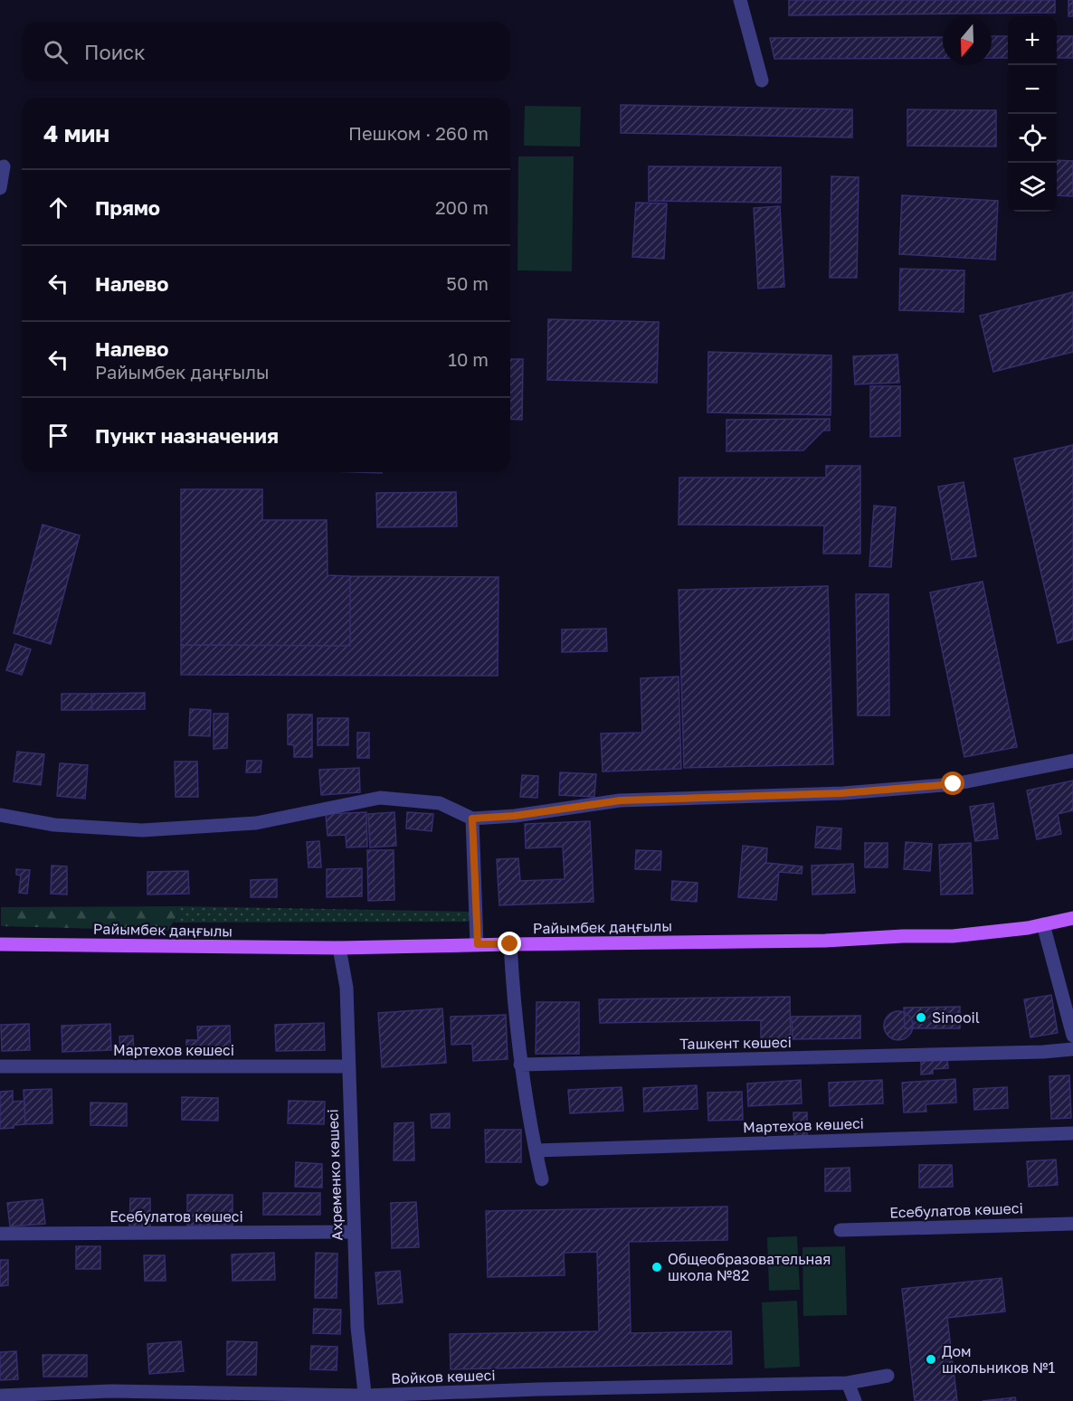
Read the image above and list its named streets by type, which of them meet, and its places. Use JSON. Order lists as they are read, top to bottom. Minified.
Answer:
{"streets":{"main road":["Райымбек даңғылы"],"street":["Ташкент көшесі","Мартехов көшесі","Ахременко көшесі","Есебулатов көшесі","Войков көшесі"]},"crossings":[["Райымбек даңғылы","Ахременко көшесі"],["Мартехов көшесі","Ахременко көшесі"],["Ахременко көшесі","Есебулатов көшесі"],["Ахременко көшесі","Войков көшесі"]],"places":["Sinooil","Общеобразовательная школа №82","Дом школьников №1"],"north":"bottom","page":{"map_buttons":["+","−"],"search":"Поиск","heading":["4 мин","Пешком · 260 m"],"list":[["Прямо","200 m"],["Налево","50 m"],["Налево","Райымбек даңғылы","10 m"],"Пункт назначения"]}}
